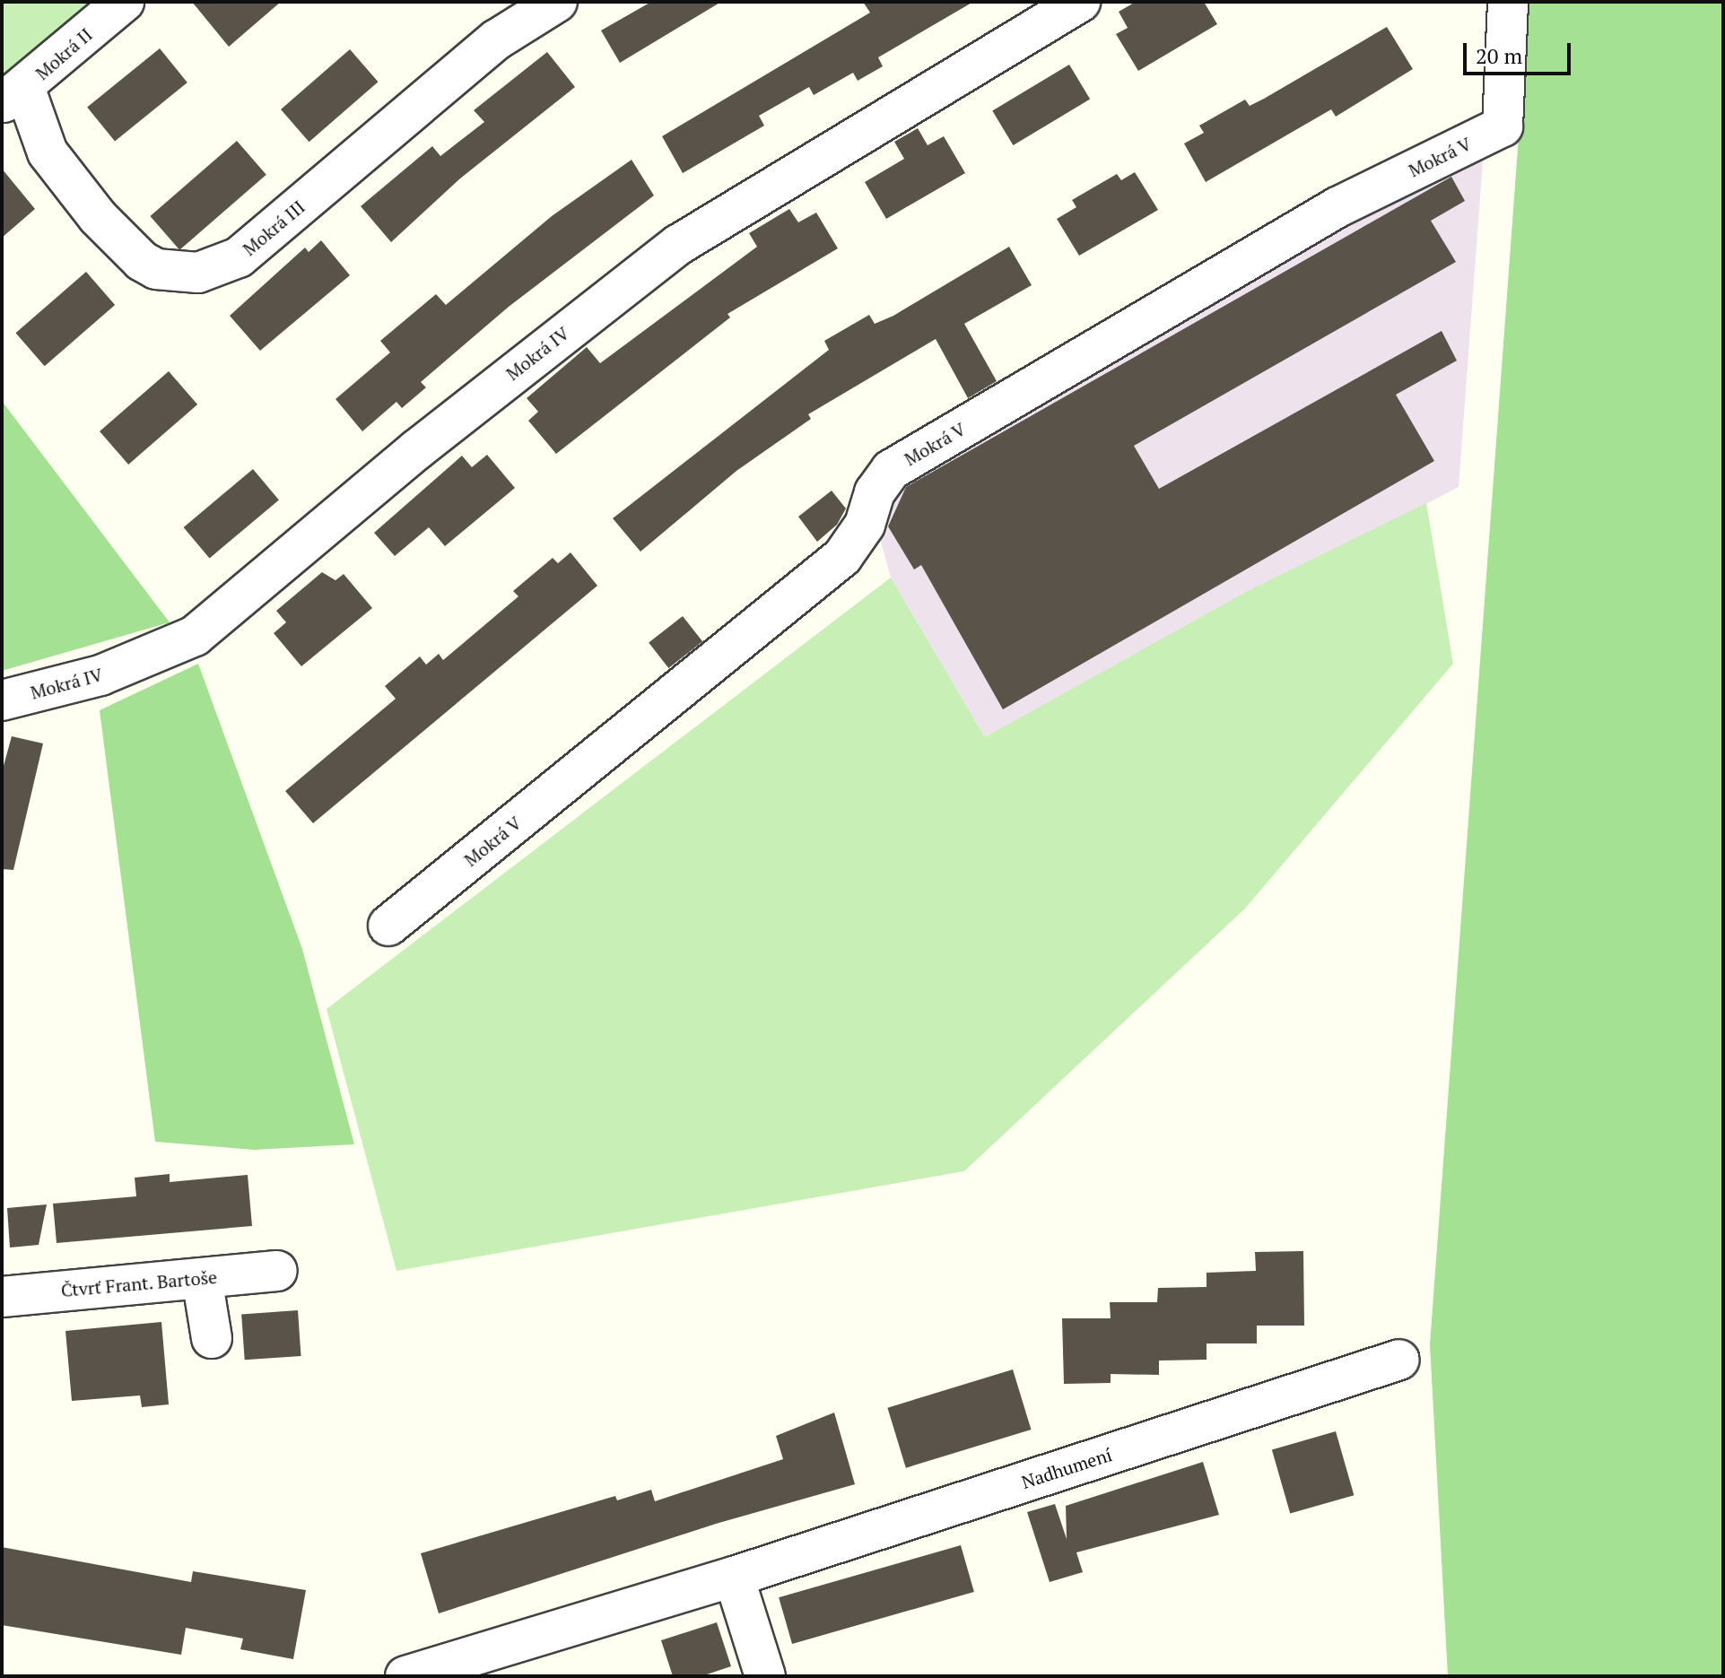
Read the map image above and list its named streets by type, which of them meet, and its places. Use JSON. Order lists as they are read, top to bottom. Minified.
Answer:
{"streets":{"street":["Mokrá II","Mokrá V","Mokrá III","Mokrá IV","Čtvrť Frant. Bartoše","Nadhumení"]},"crossings":[["Mokrá II","Mokrá III"]],"scale_bar":"20 m"}
